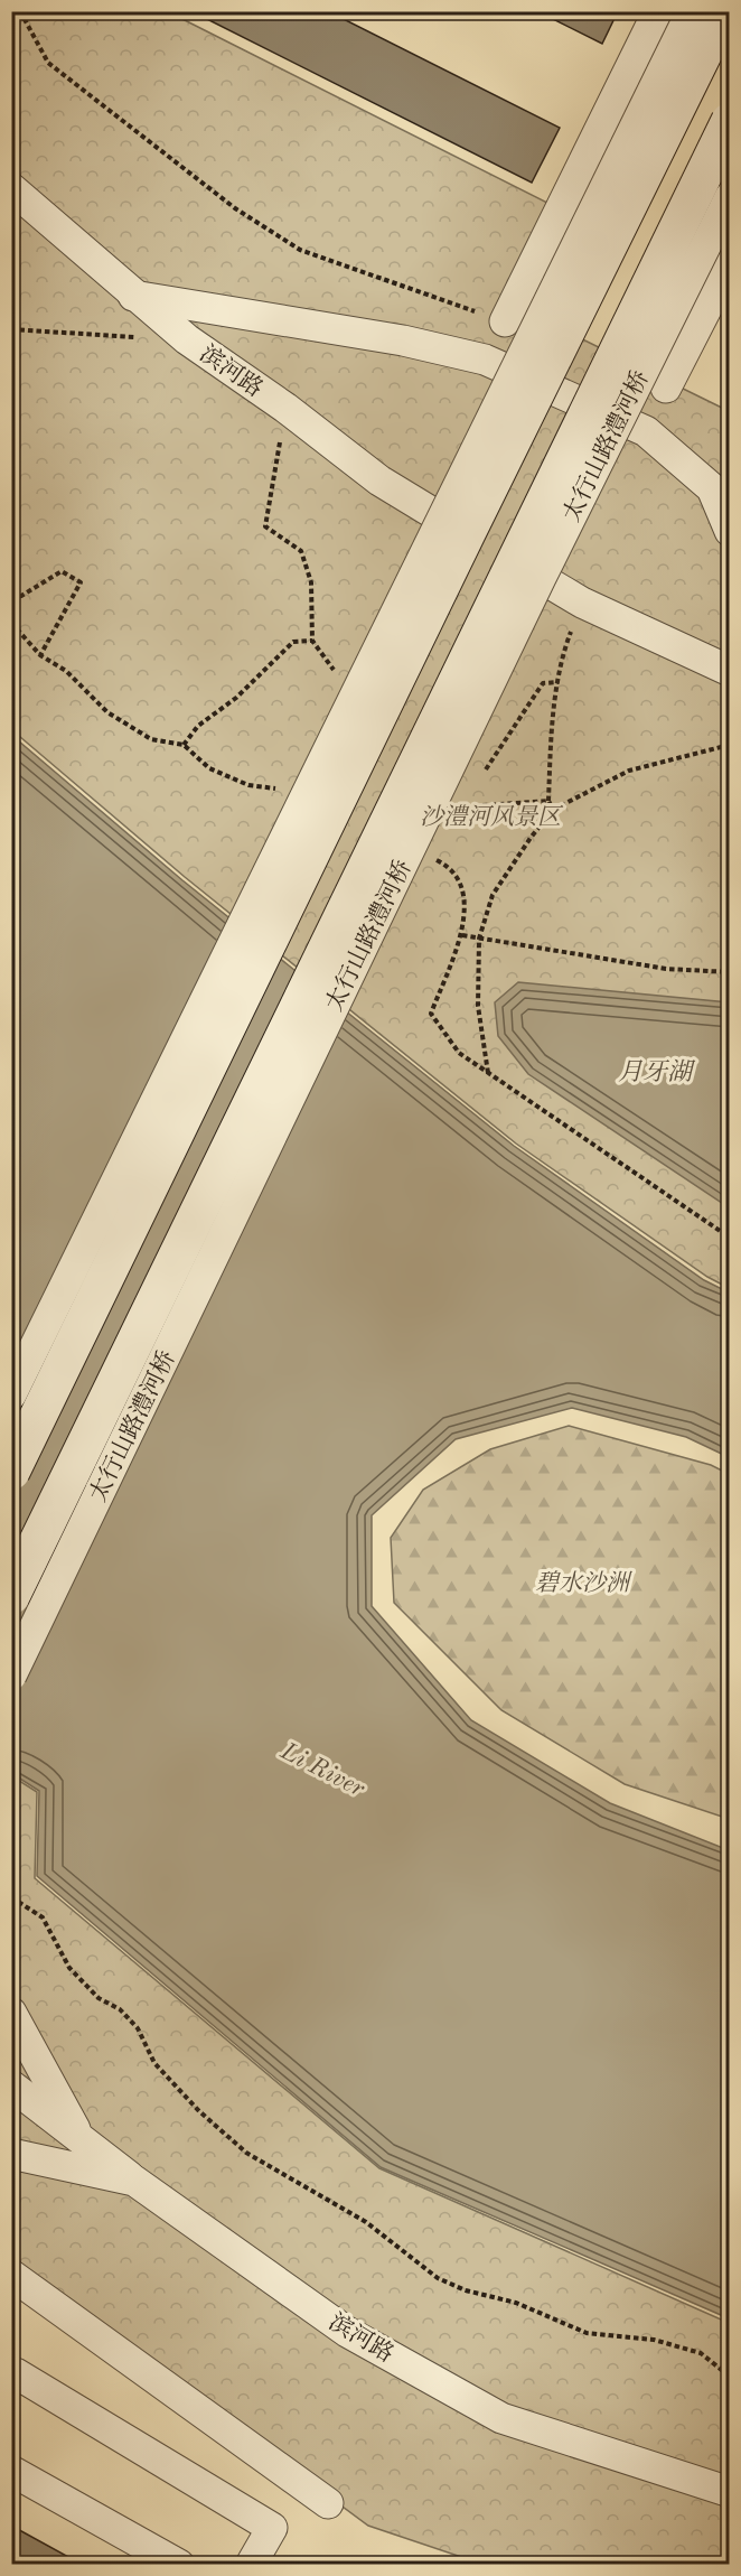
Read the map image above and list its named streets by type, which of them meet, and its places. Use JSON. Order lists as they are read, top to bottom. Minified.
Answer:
{"streets":{"main road":["太行山路澧河桥"],"street":["滨河路"]},"water":["月牙湖","Li River"],"parks":["沙澧河风景区","碧水沙洲"]}
